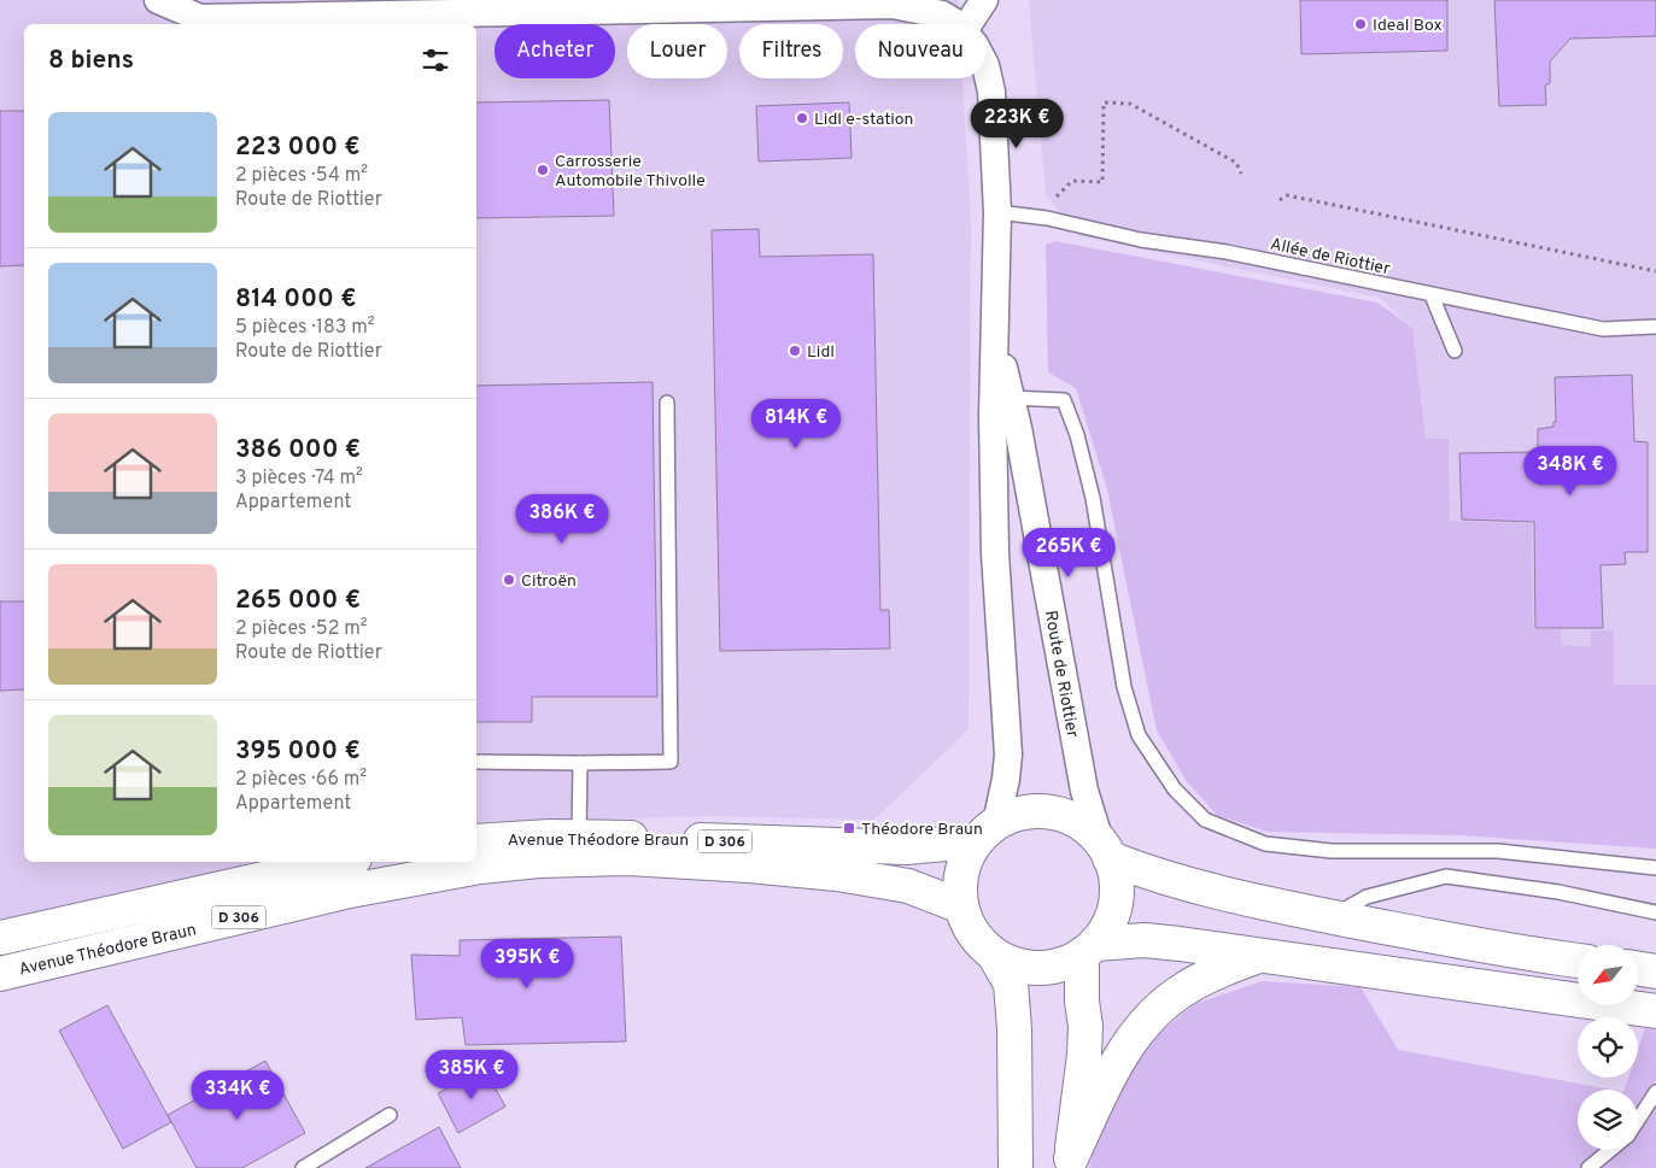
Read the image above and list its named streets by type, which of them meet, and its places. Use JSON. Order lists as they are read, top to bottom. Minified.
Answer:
{"streets":{"main road":["Avenue Théodore Braun","D 306"],"street":["Route de Riottier"],"lane":["Allée de Riottier"]},"crossings":[["Allée de Riottier","Route de Riottier"],["Route de Riottier","Avenue Théodore Braun"]],"places":{"other":["Ideal Box","Lidl e-station","Carrosserie Automobile Thivolle","Lidl","Citroën"],"transit":["Théodore Braun"]},"north":"bottom left","page":{"chip":["Acheter","Louer","Filtres","Nouveau"],"heading":"8 biens","list":[{"name":"223 000 €","note":"2 pièces · 54 m² · Route de Riottier"},{"name":"814 000 €","note":"5 pièces · 183 m² · Route de Riottier"},{"name":"386 000 €","note":"3 pièces · 74 m² · Appartement"},{"name":"265 000 €","note":"2 pièces · 52 m² · Route de Riottier"},{"name":"395 000 €","note":"2 pièces · 66 m² · Appartement"}],"price":["223K €","814K €","348K €","386K €","265K €","395K €","385K €","334K €"]}}
